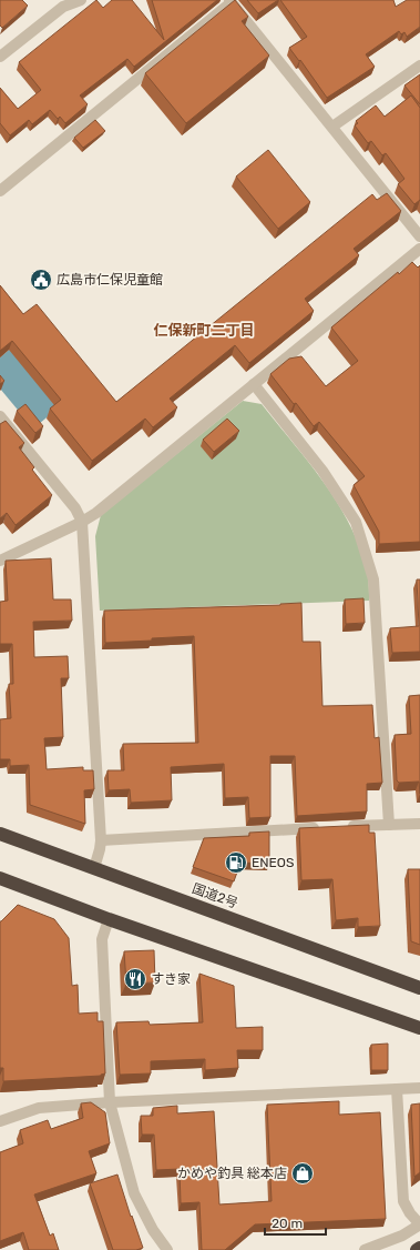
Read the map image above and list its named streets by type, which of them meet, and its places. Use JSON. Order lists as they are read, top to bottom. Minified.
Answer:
{"streets":{"highway":["国道2号"]},"districts":["仁保新町二丁目"],"places":{"public building":["広島市仁保児童館"],"fuel station":["ENEOS"],"restaurant":["すき家"],"shop":["かめや釣具 総本店"]},"scale_bar":"20 m"}
